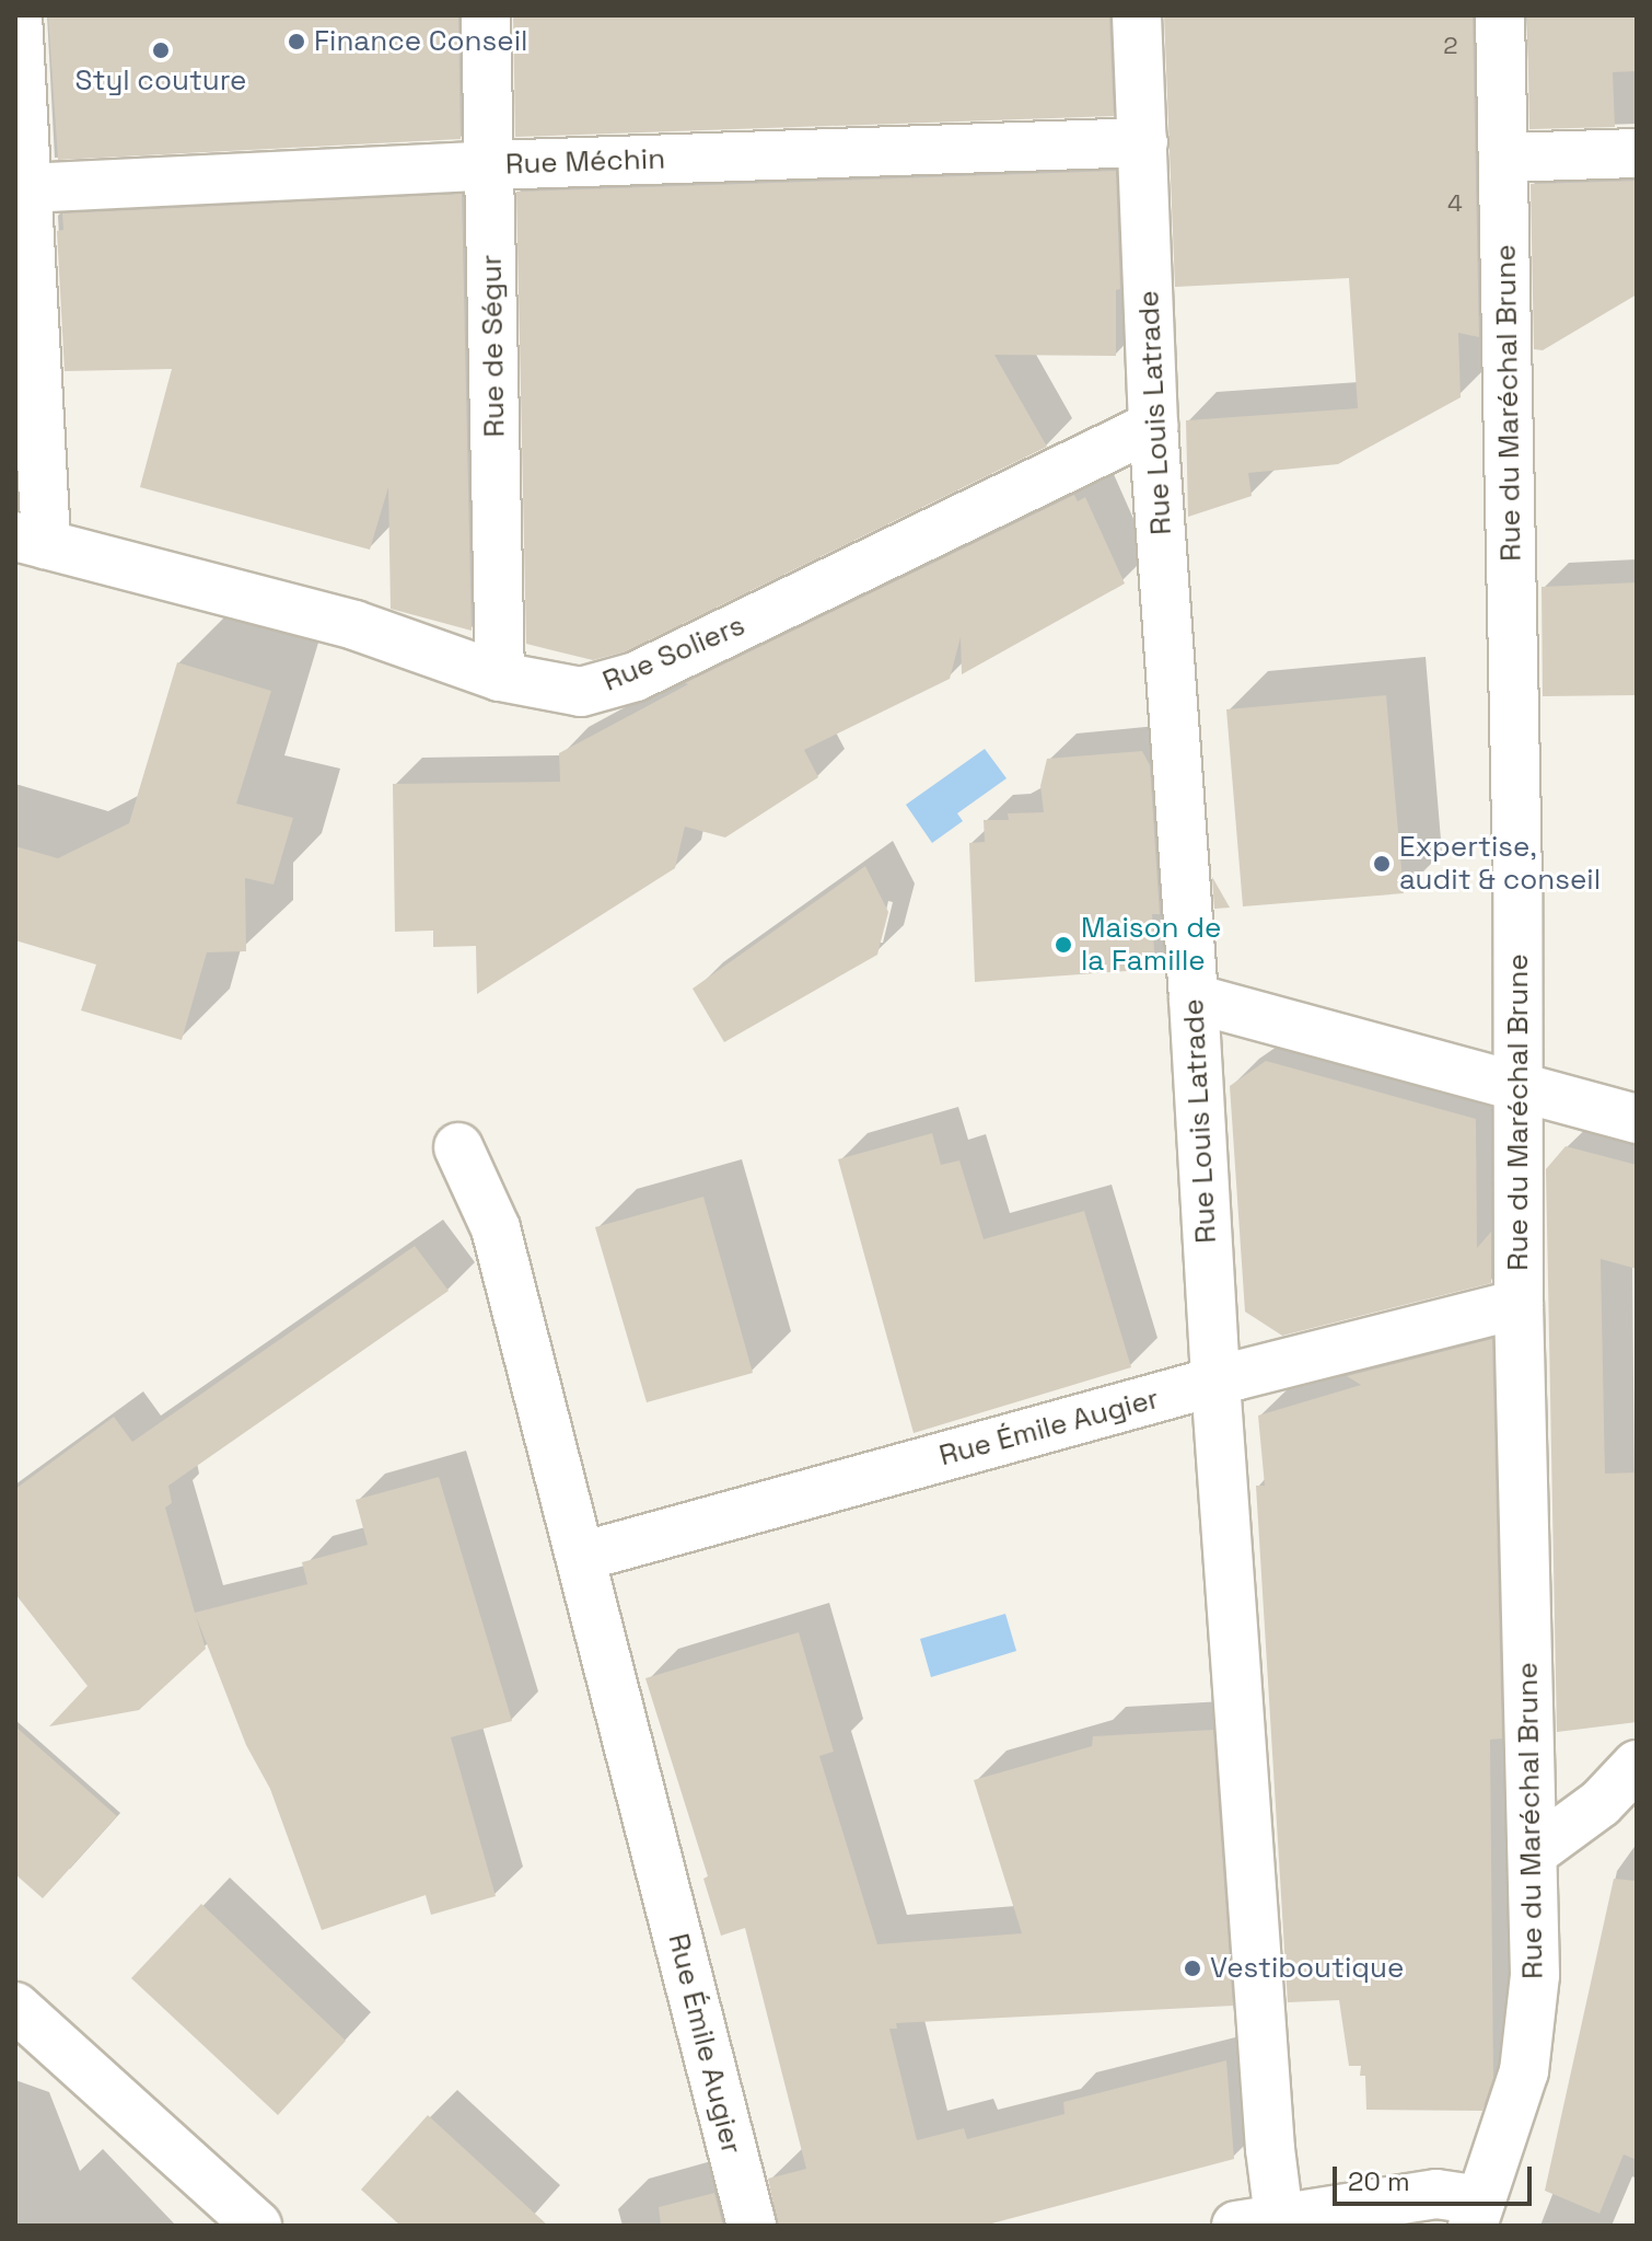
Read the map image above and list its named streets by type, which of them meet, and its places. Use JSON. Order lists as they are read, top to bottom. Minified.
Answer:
{"streets":{"street":["Rue Méchin","Rue de Ségur","Rue du Maréchal Brune","Rue Louis Latrade","Rue Soliers","Rue Émile Augier"]},"crossings":[["Rue Méchin","Rue de Ségur"],["Rue Méchin","Rue Louis Latrade"],["Rue de Ségur","Rue Soliers"],["Rue du Maréchal Brune","Rue Louis Latrade"],["Rue du Maréchal Brune","Rue Émile Augier"],["Rue Louis Latrade","Rue Soliers"],["Rue Louis Latrade","Rue Émile Augier"]],"places":["Finance Conseil","Styl couture","Expertise, audit & conseil","Maison de la Famille","Vestiboutique"],"house_numbers":["2","4"],"scale_bar":"20 m"}
